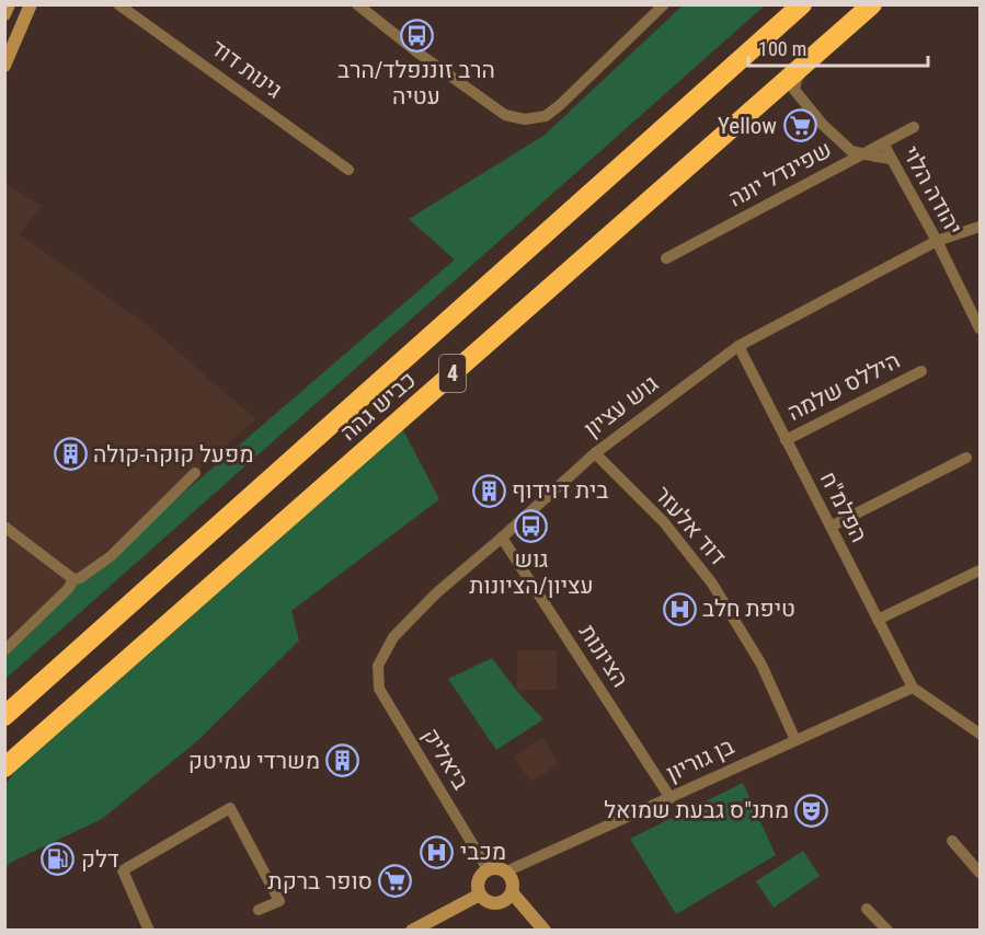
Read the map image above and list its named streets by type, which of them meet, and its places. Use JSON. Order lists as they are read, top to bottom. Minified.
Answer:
{"streets":{"highway":["4","כביש גהה"],"street":["גינות דוד","שפינדל יונה","יהודה הלוי","היללס שלמה","גוש עציון","הפלמ\"ח","דוד אלעזר","הציונות","ביאליק","בן גוריון"]},"crossings":[["שפינדל יונה","יהודה הלוי"],["יהודה הלוי","גוש עציון"],["היללס שלמה","הפלמ\"ח"],["גוש עציון","הפלמ\"ח"],["גוש עציון","דוד אלעזר"],["גוש עציון","הציונות"],["גוש עציון","ביאליק"],["הפלמ\"ח","בן גוריון"],["דוד אלעזר","בן גוריון"],["הציונות","בן גוריון"],["ביאליק","בן גוריון"]],"places":{"bus stop":["הרב זוננפלד/הרב עטיה","גוש עציון/הציונות"],"supermarket":["Yellow","סופר ברקת"],"building":["מפעל קוקה-קולה","בית דוידוף","משרדי עמיטק"],"hospital":["טיפת חלב","מכבי"],"theatre":["מתנ\"ס גבעת שמואל"],"fuel station":["דלק"]},"scale_bar":"100 m"}
